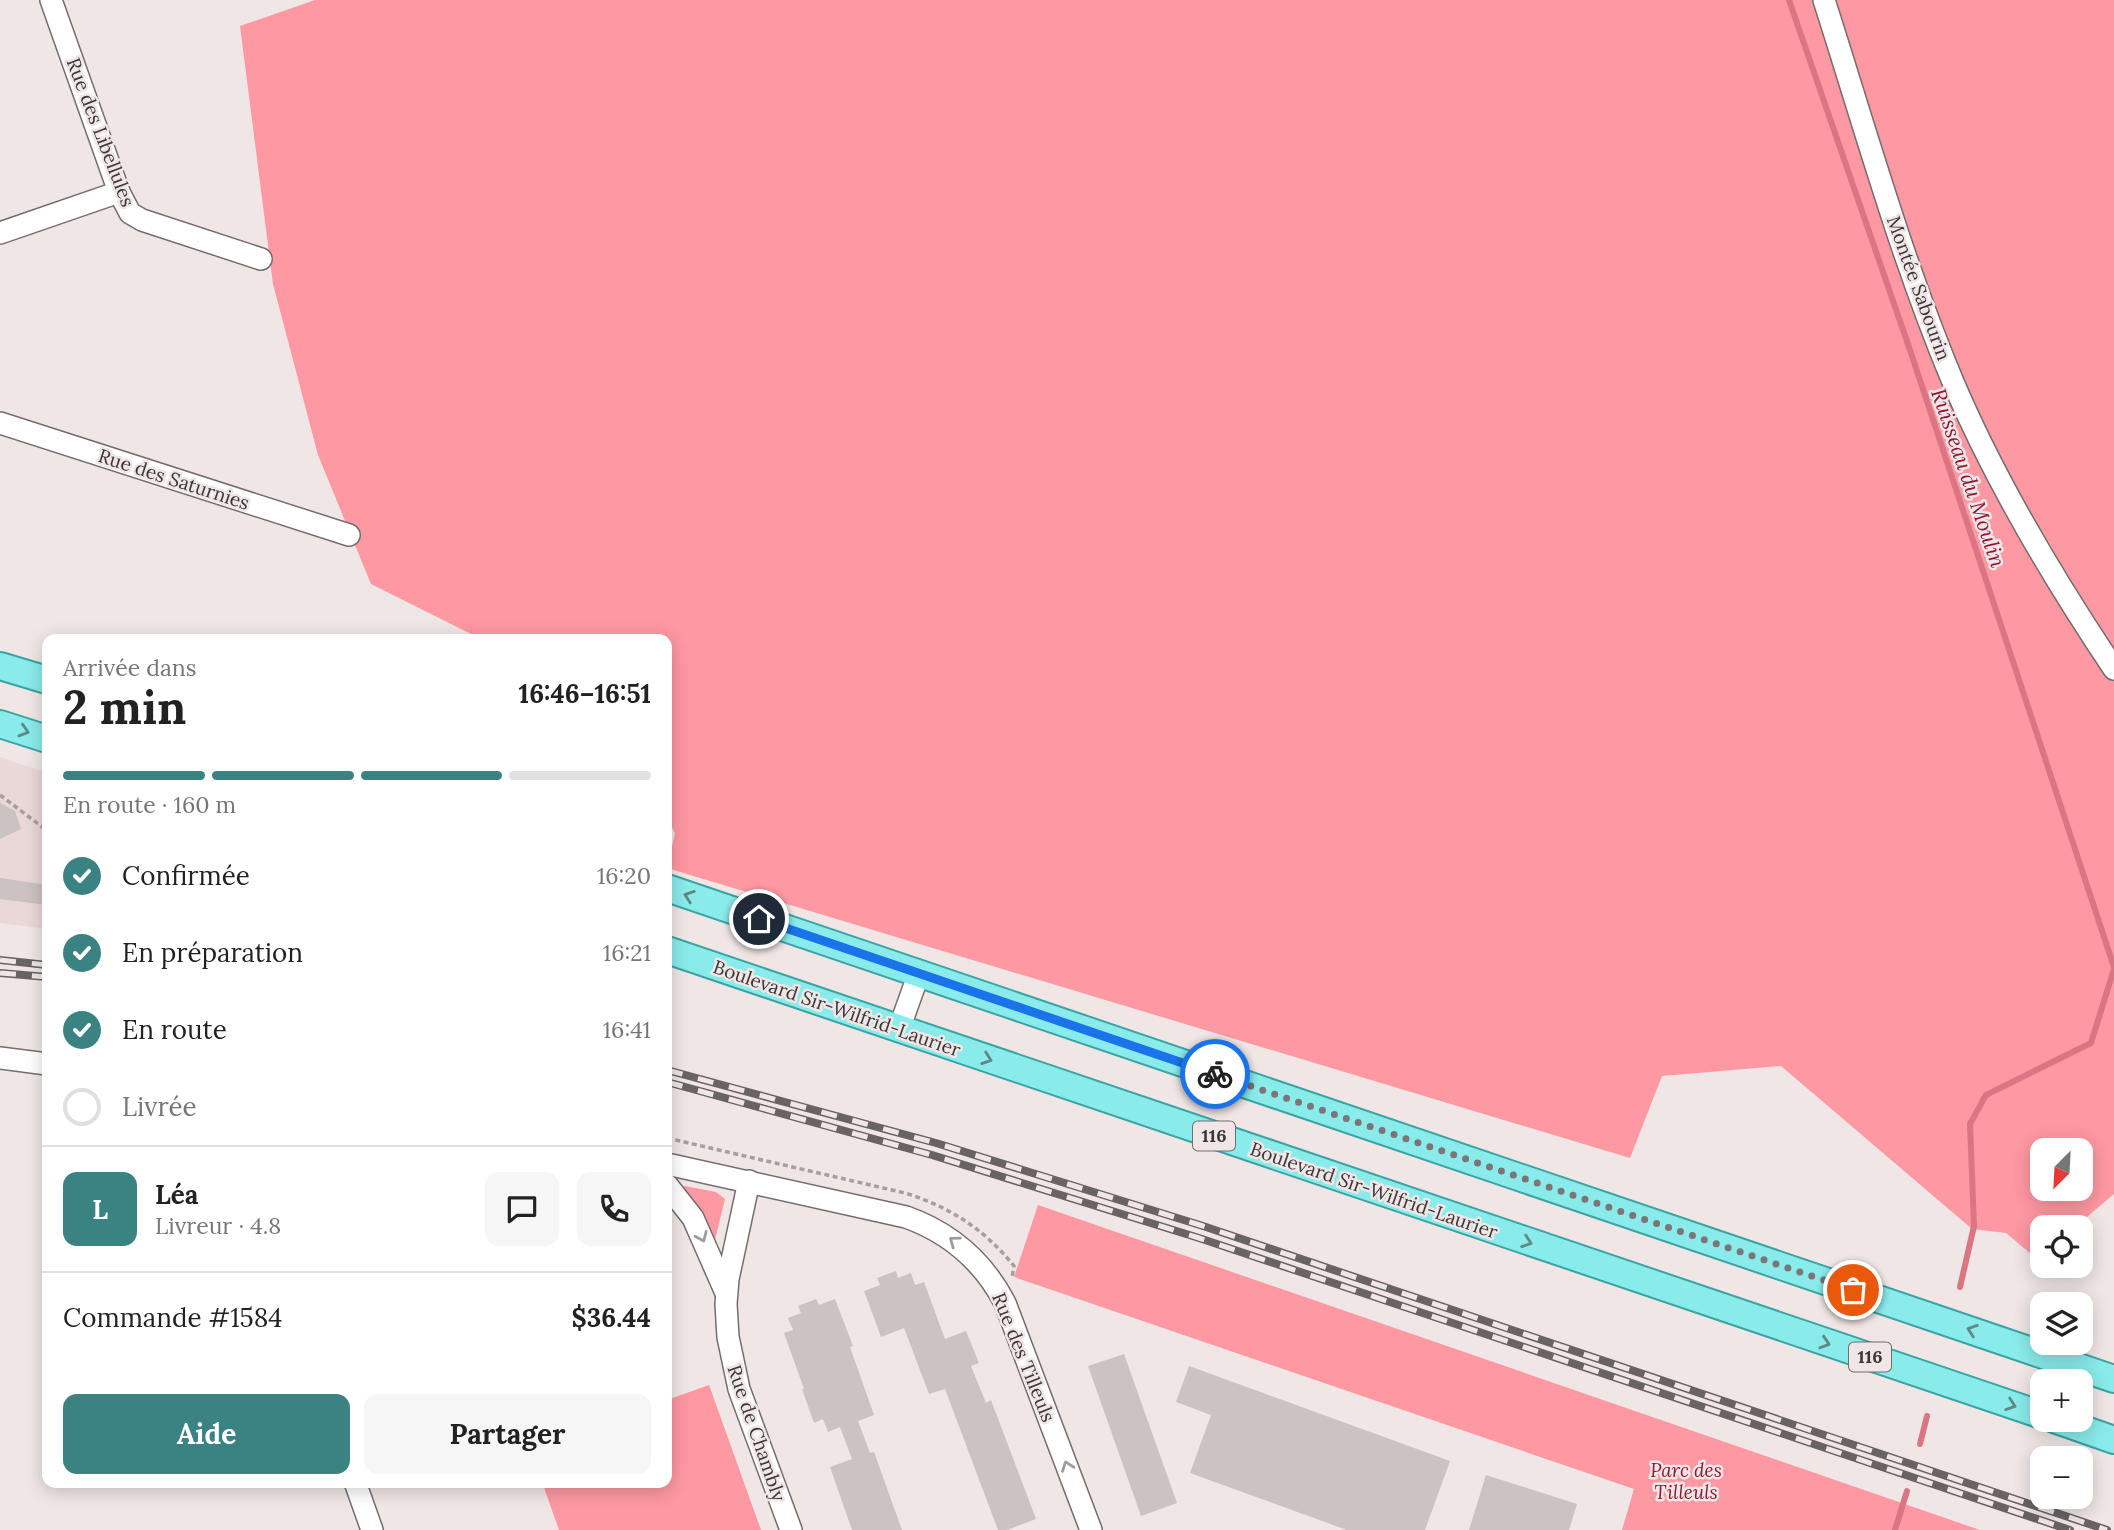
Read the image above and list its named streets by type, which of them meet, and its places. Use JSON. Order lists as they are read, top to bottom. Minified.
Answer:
{"streets":{"main road":["Boulevard Sir-Wilfrid-Laurier","116"],"street":["Rue des Libellules","Montée Sabourin","Rue des Saturnies","Rue des Tilleuls","Rue de Chambly"]},"crossings":[["Rue des Tilleuls","Rue de Chambly"]],"one_way":["Rue des Tilleuls"],"water":["Ruisseau du Moulin"],"parks":["Parc des Tilleuls"],"north":"bottom left","page":{"heading":["2 min","Arrivée dans","16:46–16:51"],"panel":["Léa","Livreur · 4.8","Commande #1584","$36.44"],"bar":"En route · 160 m","list":[["Confirmée","16:20"],["En préparation","16:21"],["En route","16:41"],"Livrée"],"map_buttons":["+","−"],"round":"L","buttons":["Aide","Partager"]}}
